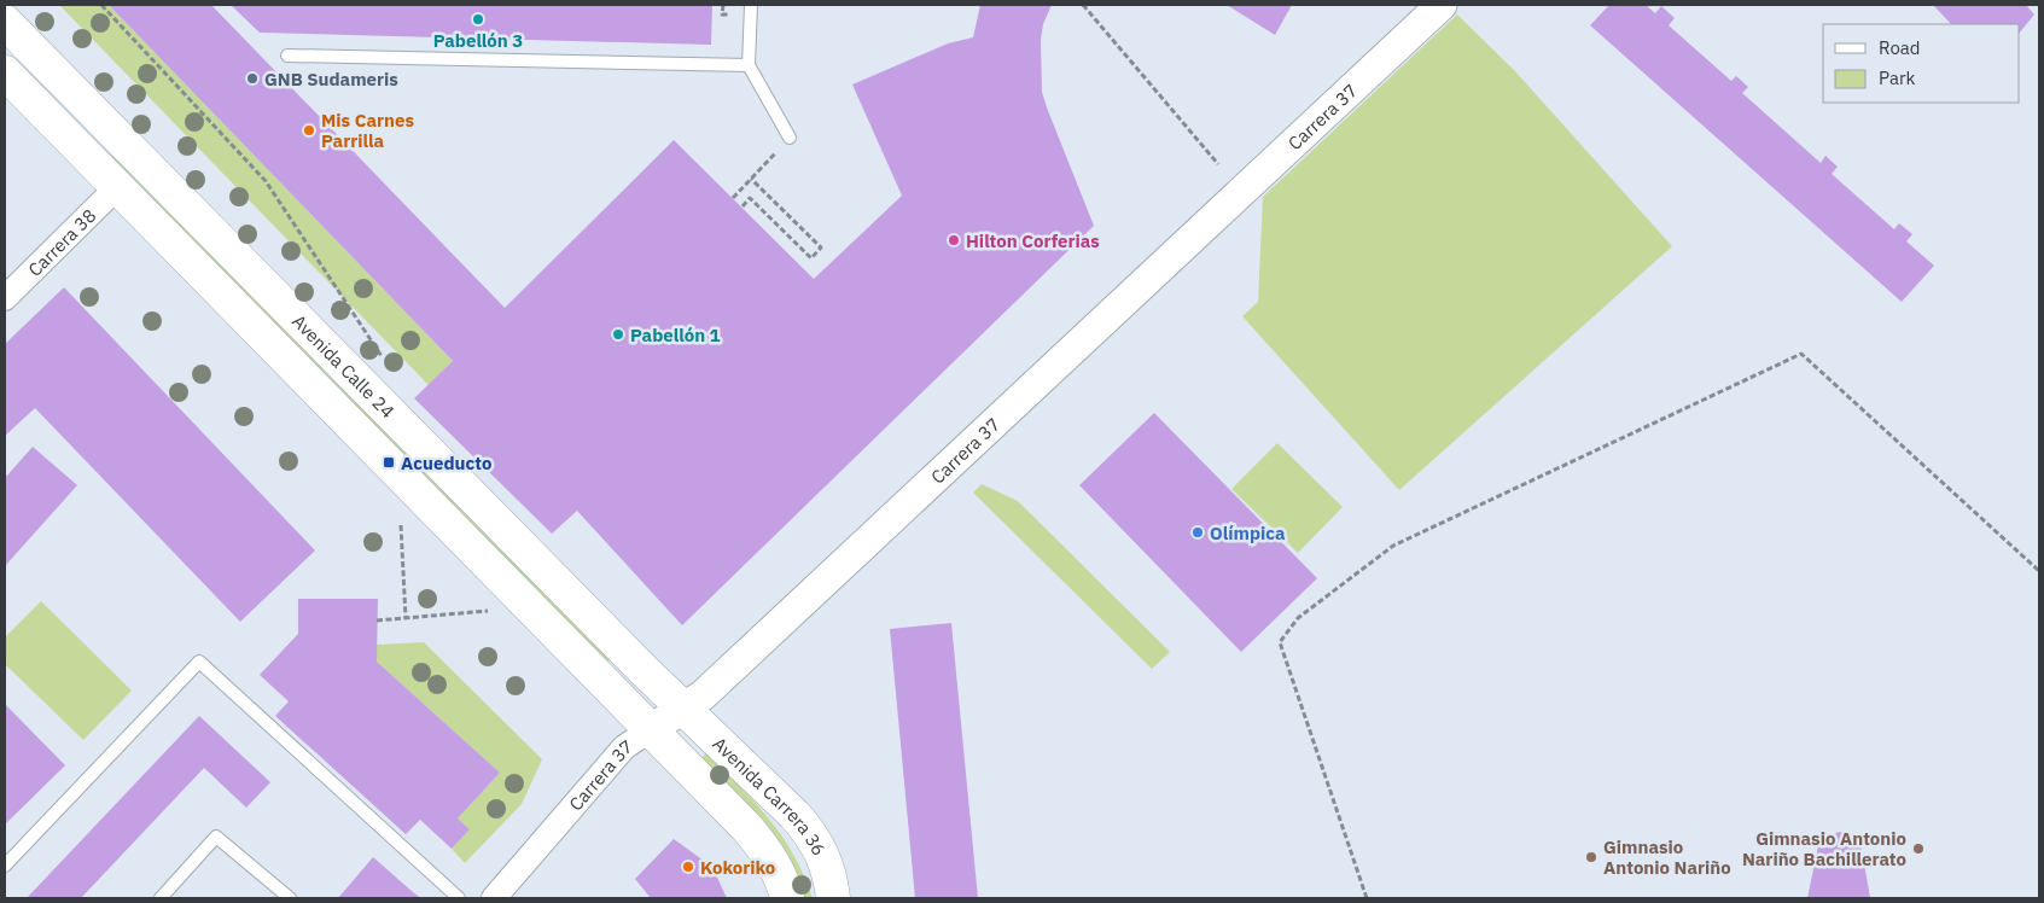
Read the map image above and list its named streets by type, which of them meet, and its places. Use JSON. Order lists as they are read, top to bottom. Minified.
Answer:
{"streets":{"main road":["Avenida Calle 24","Avenida Carrera 36"],"street":["Carrera 37","Carrera 38"]},"crossings":[["Carrera 37","Avenida Calle 24"],["Carrera 37","Avenida Carrera 36"],["Carrera 38","Avenida Calle 24"],["Avenida Calle 24","Avenida Carrera 36"]],"places":{"other":["Pabellón 3","GNB Sudameris","Mis Carnes Parrilla","Hilton Corferias","Pabellón 1","Olímpica","Gimnasio Antonio Nariño Bachillerato","Gimnasio Antonio Nariño","Kokoriko"],"transit":["Acueducto"]},"legend":["Road","Park"]}
